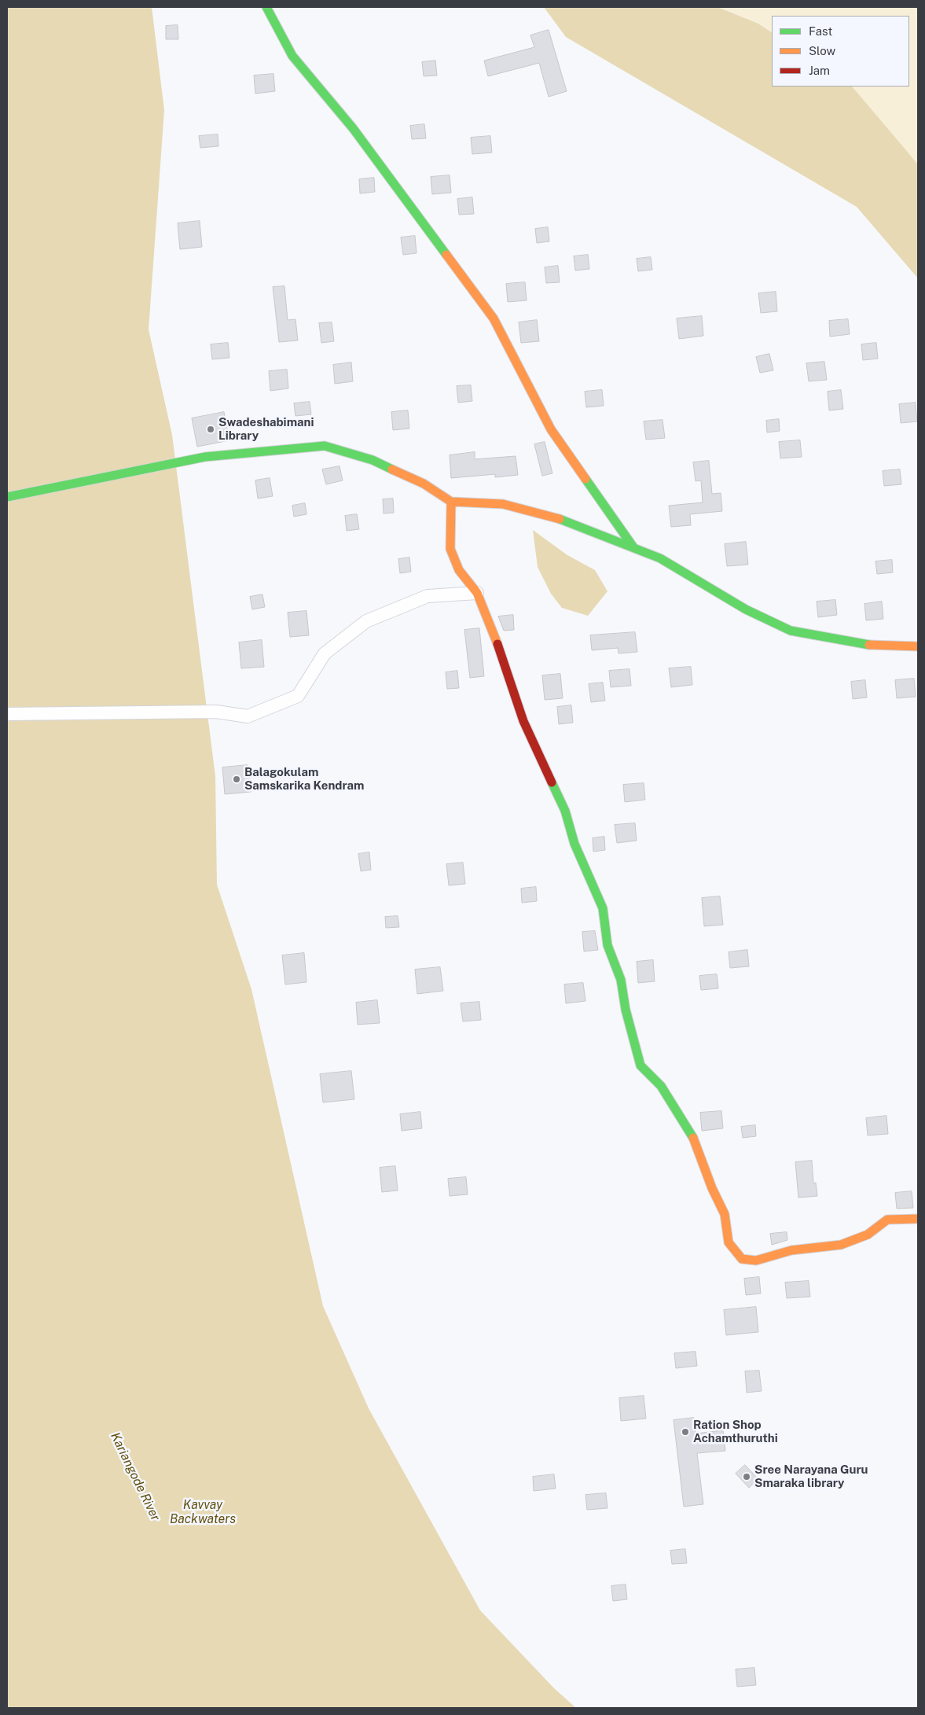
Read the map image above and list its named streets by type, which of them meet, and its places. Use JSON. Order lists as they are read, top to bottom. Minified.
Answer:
{"water":["Kariangode River","Kavvay Backwaters"],"places":["Swadeshabimani Library","Balagokulam Samskarika Kendram","Ration Shop Achamthuruthi","Sree Narayana Guru Smaraka library"],"legend":["Fast","Slow","Jam"]}
